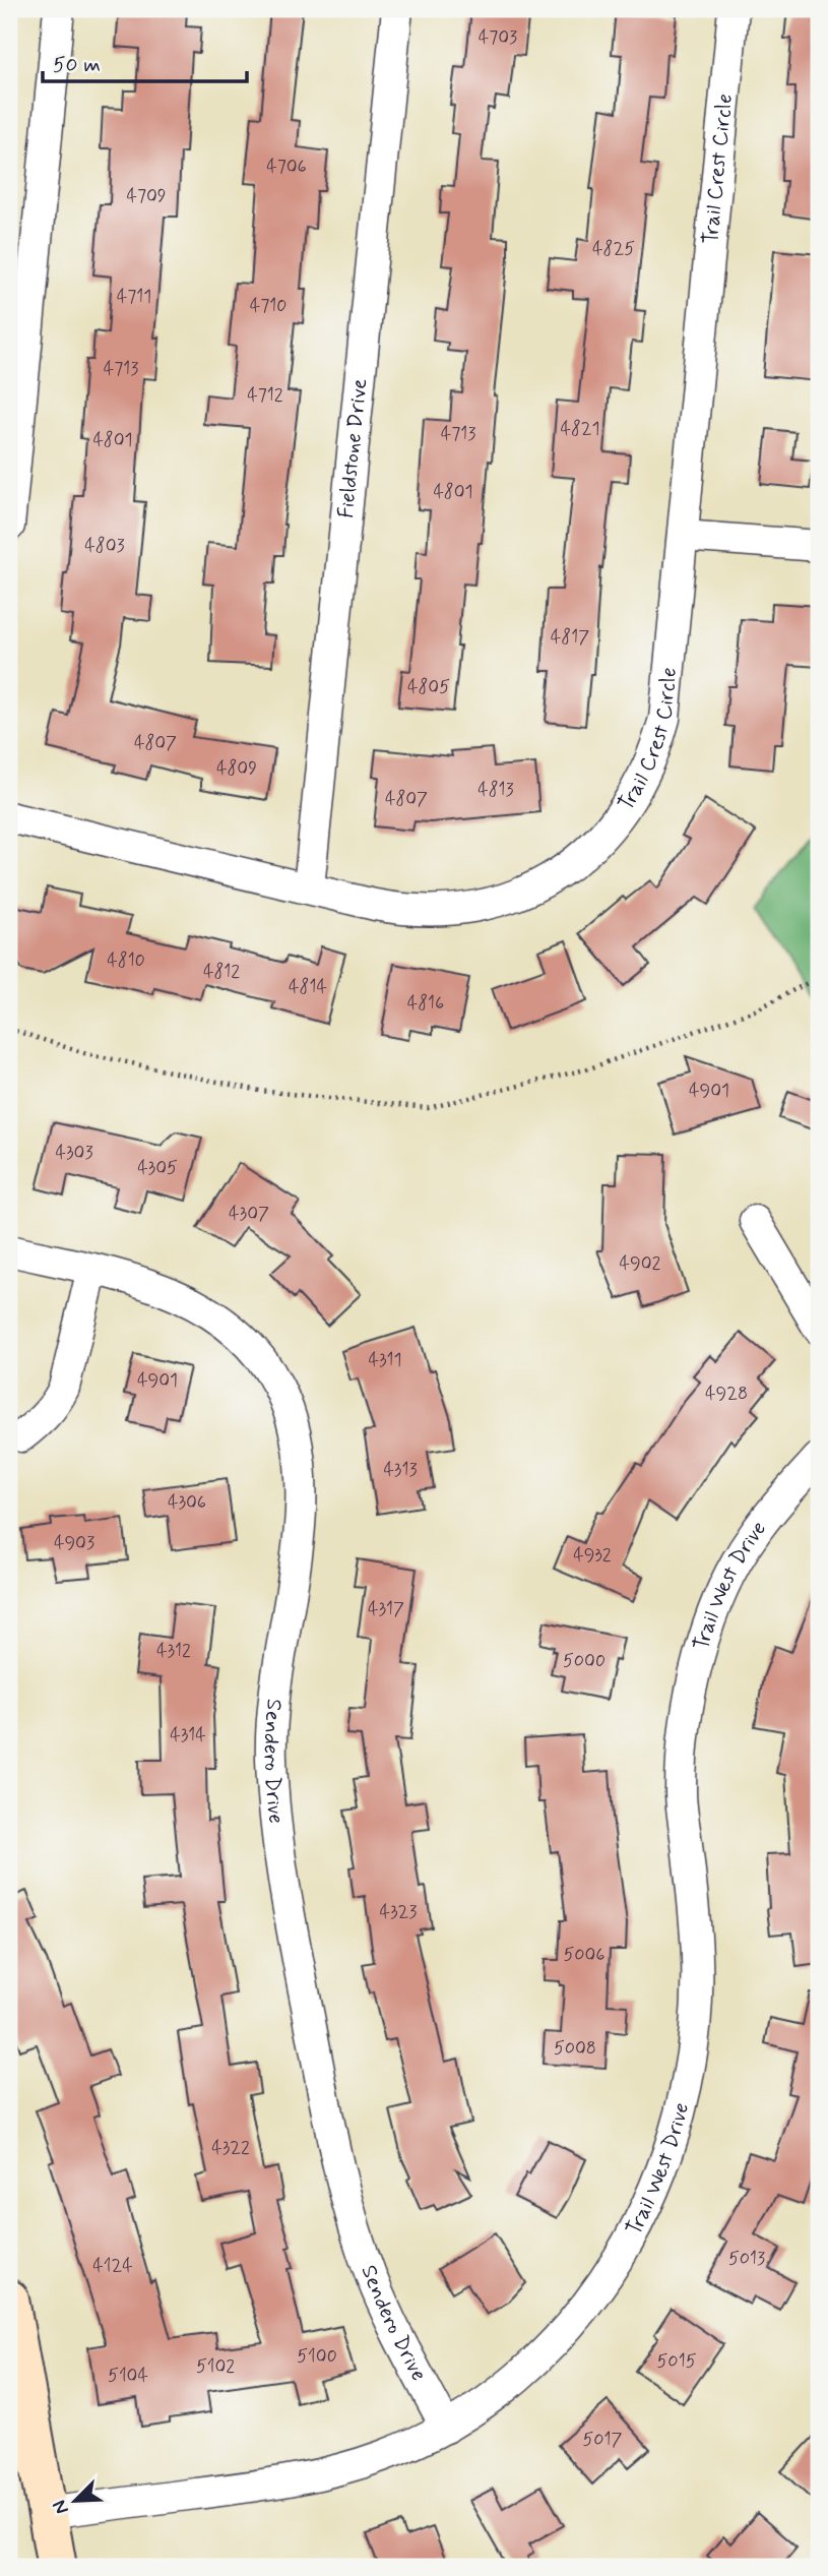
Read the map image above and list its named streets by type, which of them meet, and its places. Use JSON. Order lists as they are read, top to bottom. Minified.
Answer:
{"streets":{"street":["Trail Crest Circle","Fieldstone Drive","Trail West Drive","Sendero Drive"]},"crossings":[["Trail Crest Circle","Fieldstone Drive"],["Trail West Drive","Sendero Drive"]],"house_numbers":["4703","4706","4709","4825","4711","4710","4713","4712","4821","4713","4801","4801","4803","4817","4805","4807","4809","4813","4807","4810","4812","4814","4816","4901","4303","4305","4307","4902","4311","4901","4928","4313","4306","4903","4932","4317","4312","5000","4314","4323","5006","5008","4322","5013","4124","5100","5015","5102","5104","5017"],"scale_bar":"50 m","north":"bottom left"}
